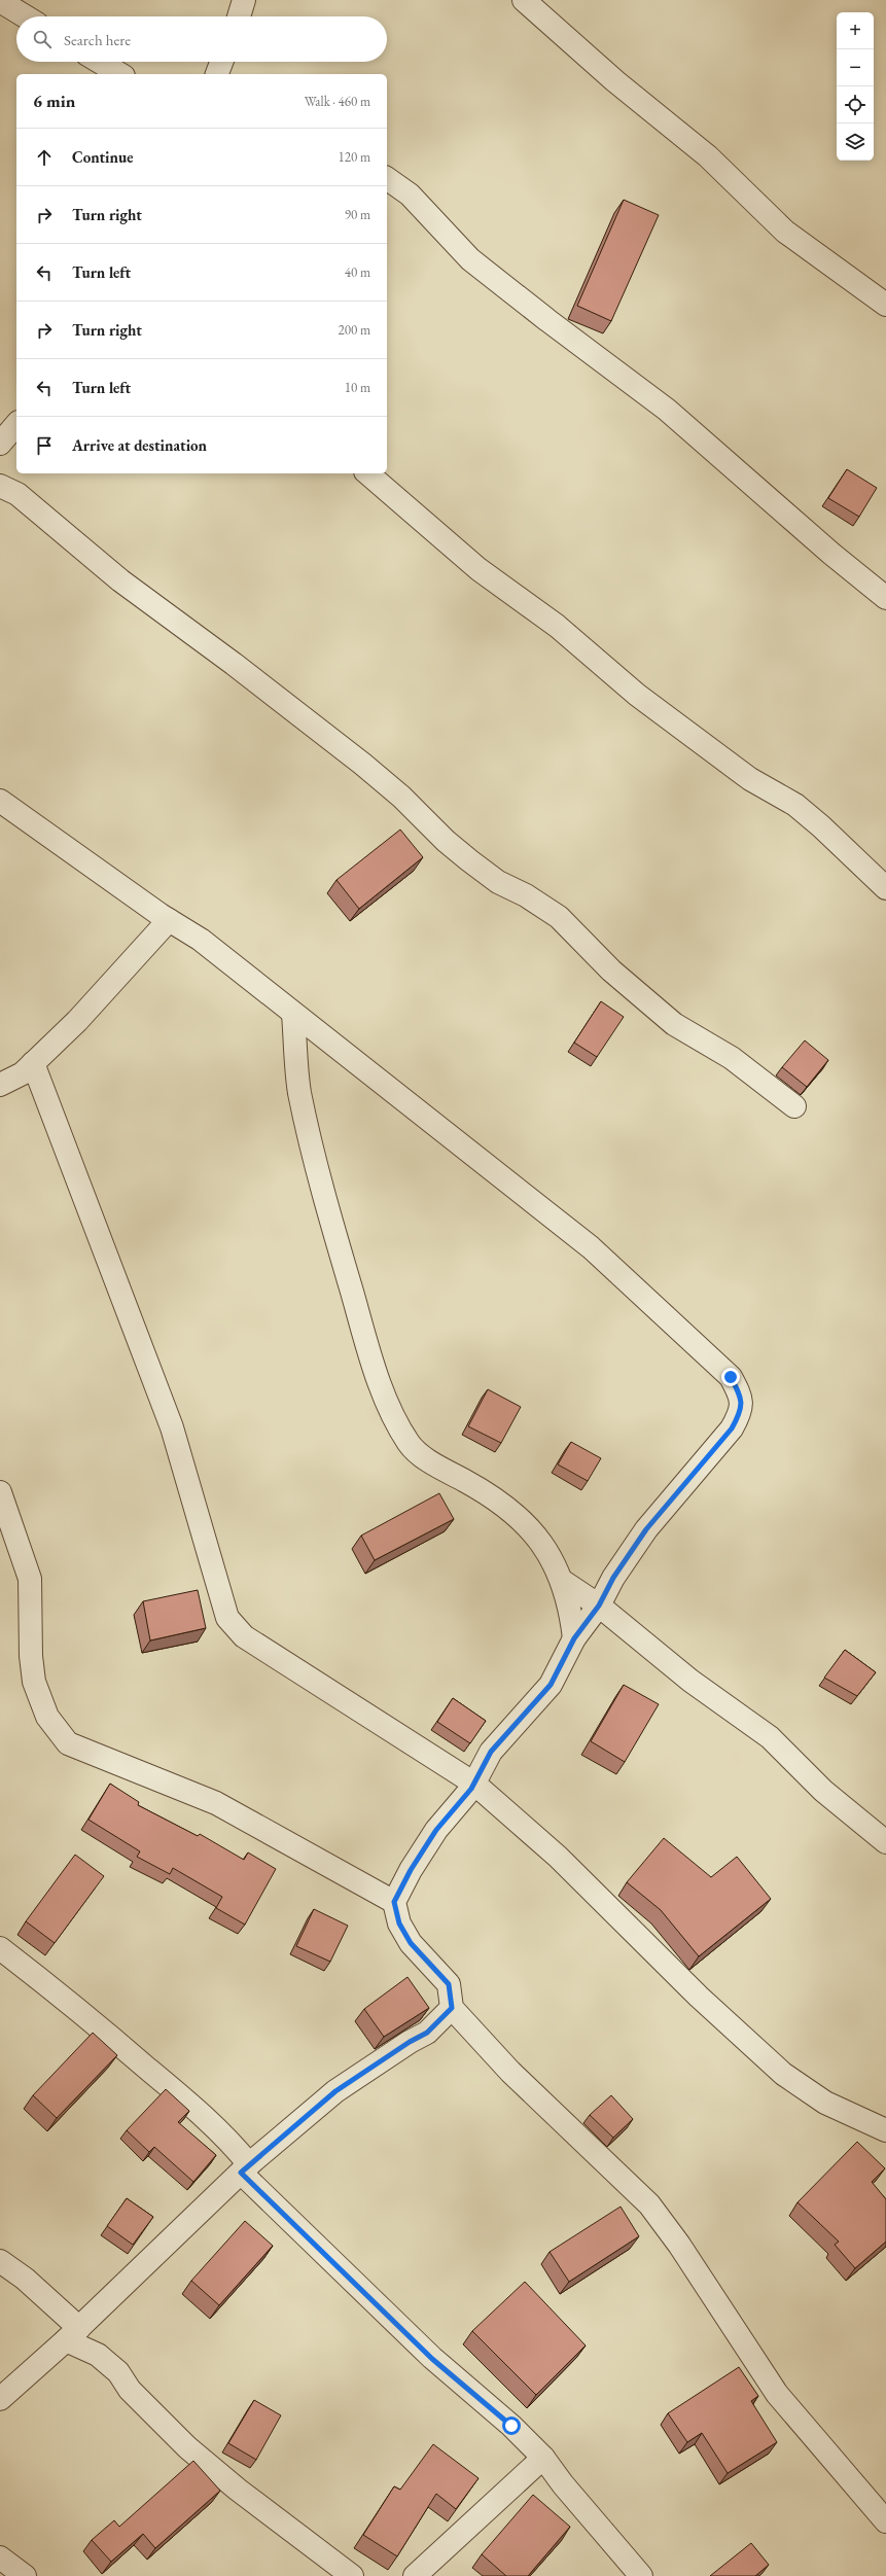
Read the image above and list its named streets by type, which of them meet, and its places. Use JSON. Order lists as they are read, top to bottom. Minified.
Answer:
{"page":{"map_buttons":["+","−"],"search":"Search here","heading":["6 min","Walk · 460 m"],"list":[["Continue","120 m"],["Turn right","90 m"],["Turn left","40 m"],["Turn right","200 m"],["Turn left","10 m"],"Arrive at destination"]}}
